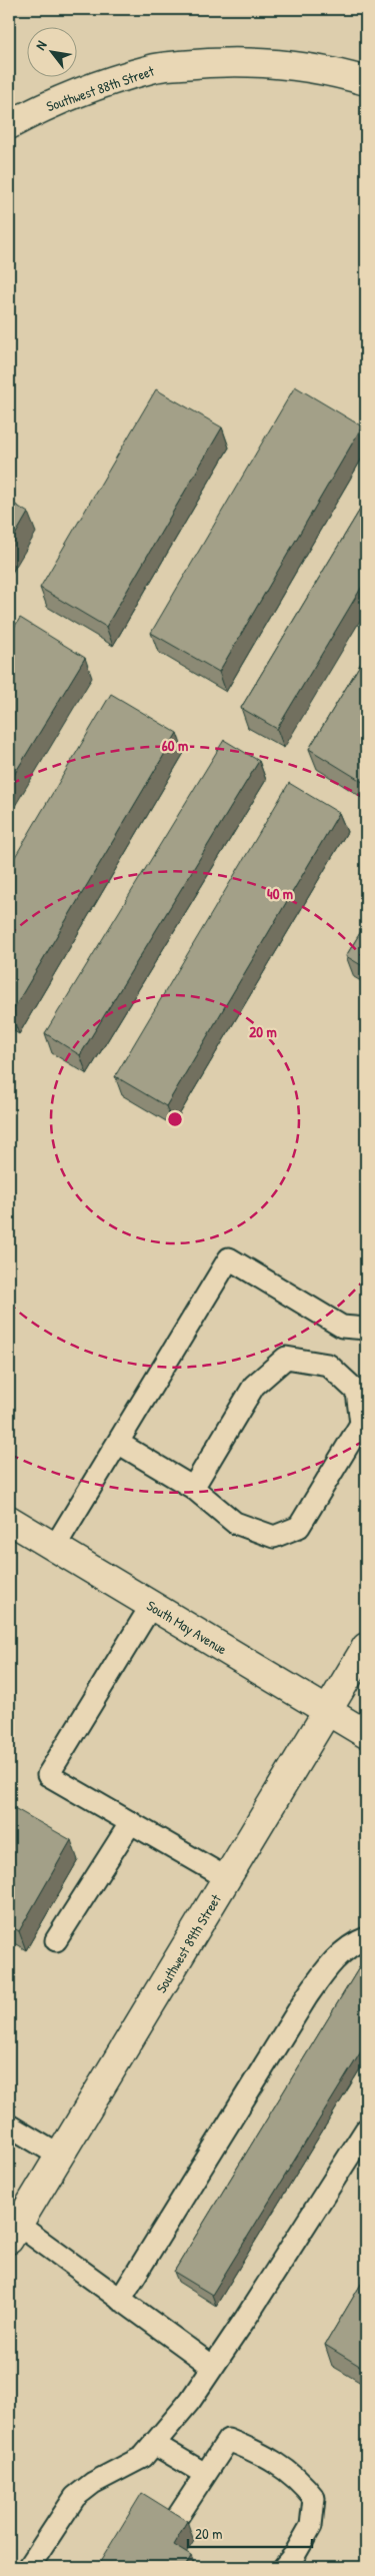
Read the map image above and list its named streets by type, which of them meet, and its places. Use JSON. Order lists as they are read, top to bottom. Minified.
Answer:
{"streets":{"main road":["Southwest 88th Street","South May Avenue","Southwest 89th Street"]},"crossings":[["South May Avenue","Southwest 89th Street"]],"scale_bar":"20 m","north":"top left","rings":["60 m","40 m","20 m"]}
